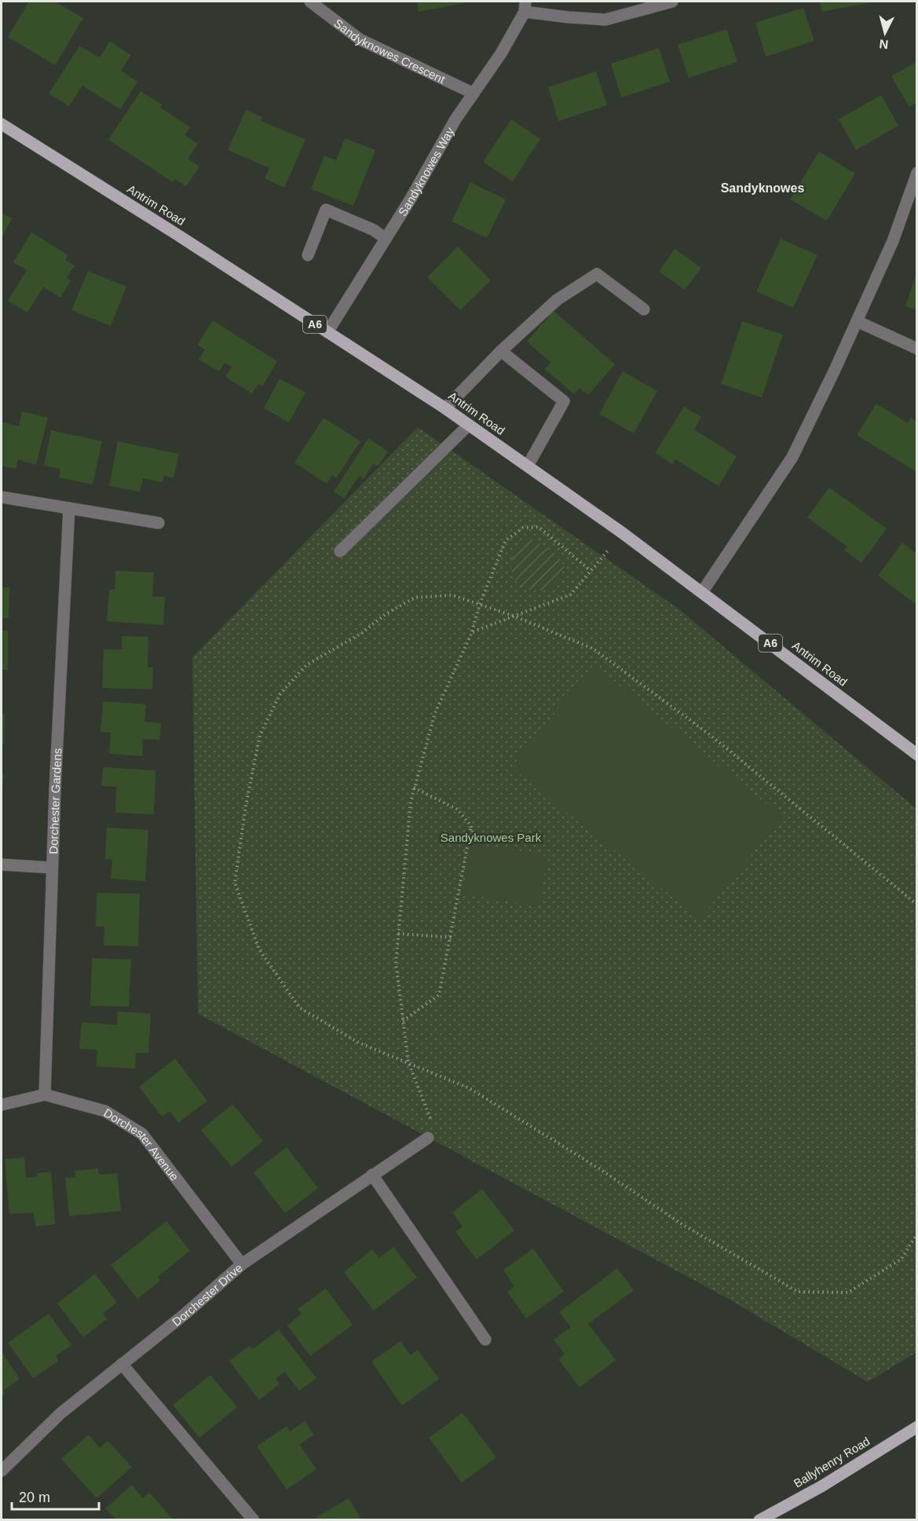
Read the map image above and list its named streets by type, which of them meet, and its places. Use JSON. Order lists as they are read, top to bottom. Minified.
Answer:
{"streets":{"main road":["Antrim Road","A6","Ballyhenry Road"],"street":["Sandyknowes Crescent","Sandyknowes Way","Dorchester Gardens","Dorchester Avenue","Dorchester Drive"]},"crossings":[["Sandyknowes Crescent","Sandyknowes Way"],["Sandyknowes Way","Antrim Road"],["Dorchester Gardens","Dorchester Avenue"],["Dorchester Avenue","Dorchester Drive"]],"districts":["Sandyknowes"],"parks":["Sandyknowes Park"],"scale_bar":"20 m","north":"bottom"}
